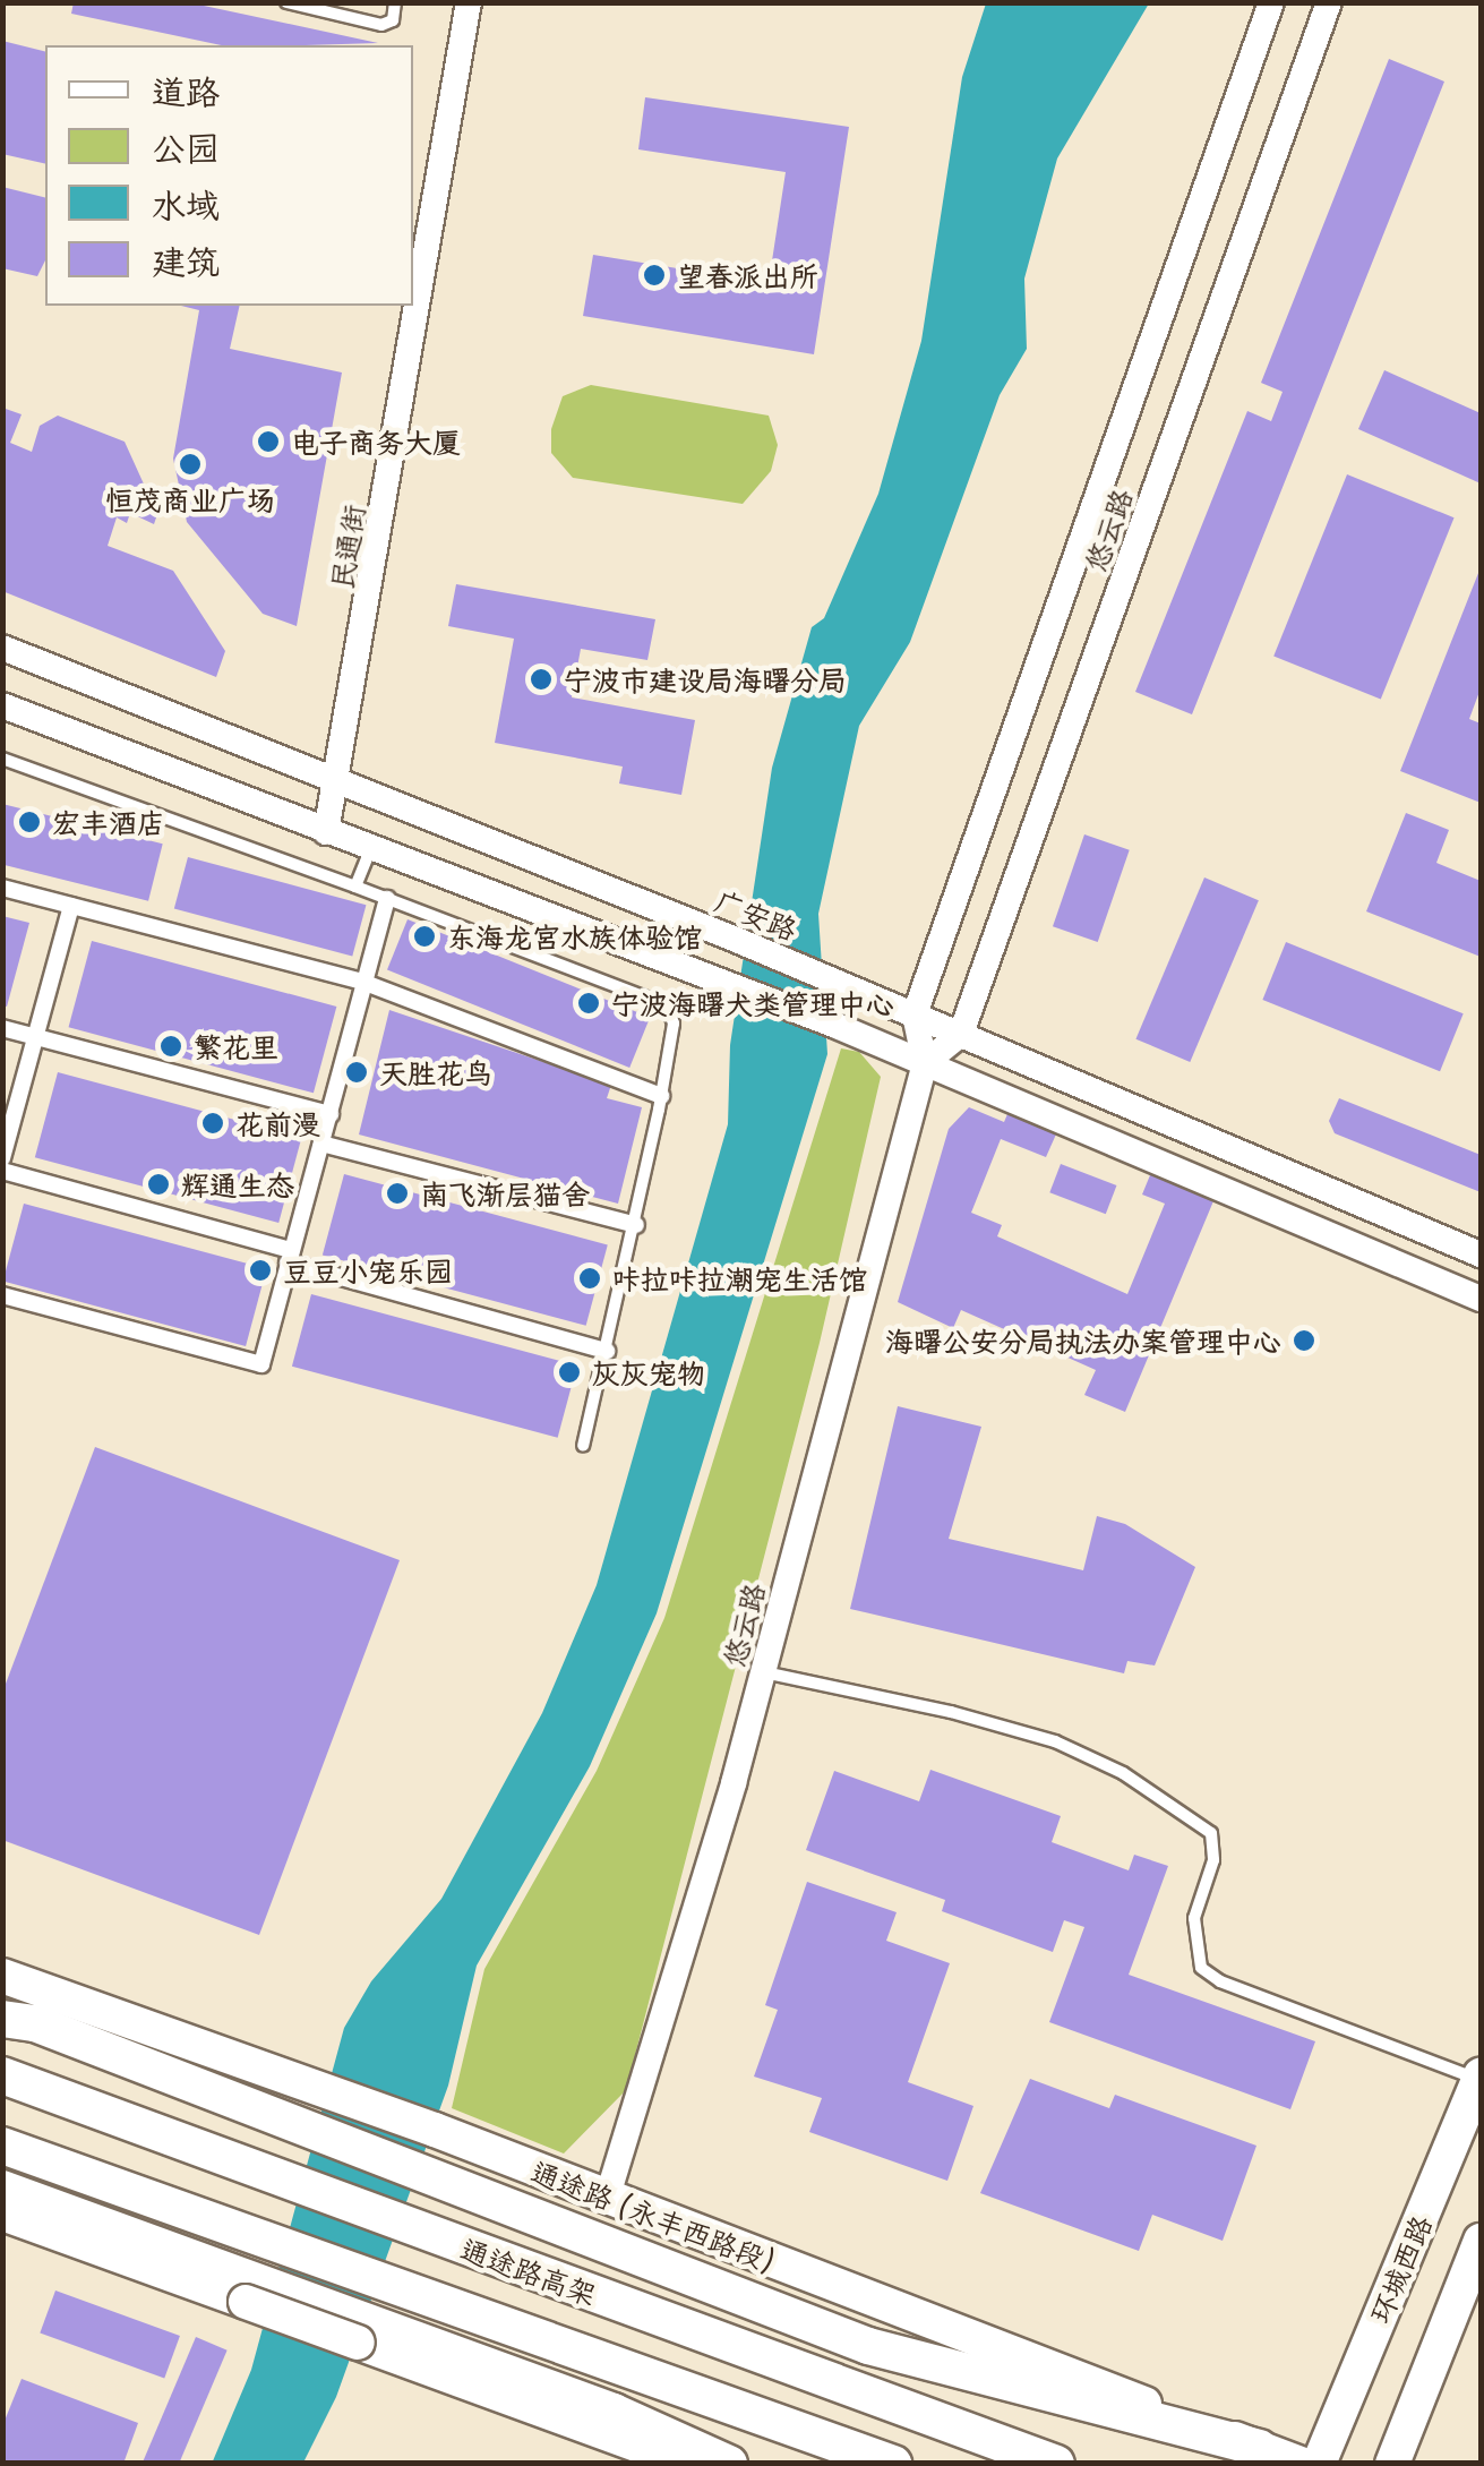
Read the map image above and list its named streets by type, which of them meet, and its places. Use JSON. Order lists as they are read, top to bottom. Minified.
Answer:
{"streets":{"highway":["通途路高架"],"main road":["通途路 (永丰西路段)","环城西路"],"street":["悠云路","民通街","广安路"]},"crossings":[["悠云路","广安路"],["悠云路","通途路 (永丰西路段)"],["民通街","广安路"]],"places":["望春派出所","电子商务大厦","恒茂商业广场","宁波市建设局海曙分局","宏丰酒店","东海龙宫水族体验馆","宁波海曙犬类管理中心","繁花里","天胜花鸟","花前漫","辉通生态","南飞渐层猫舍","豆豆小宠乐园","咔拉咔拉潮宠生活馆","海曙公安分局执法办案管理中心","灰灰宠物"],"legend":["道路","公园","水域","建筑"]}
